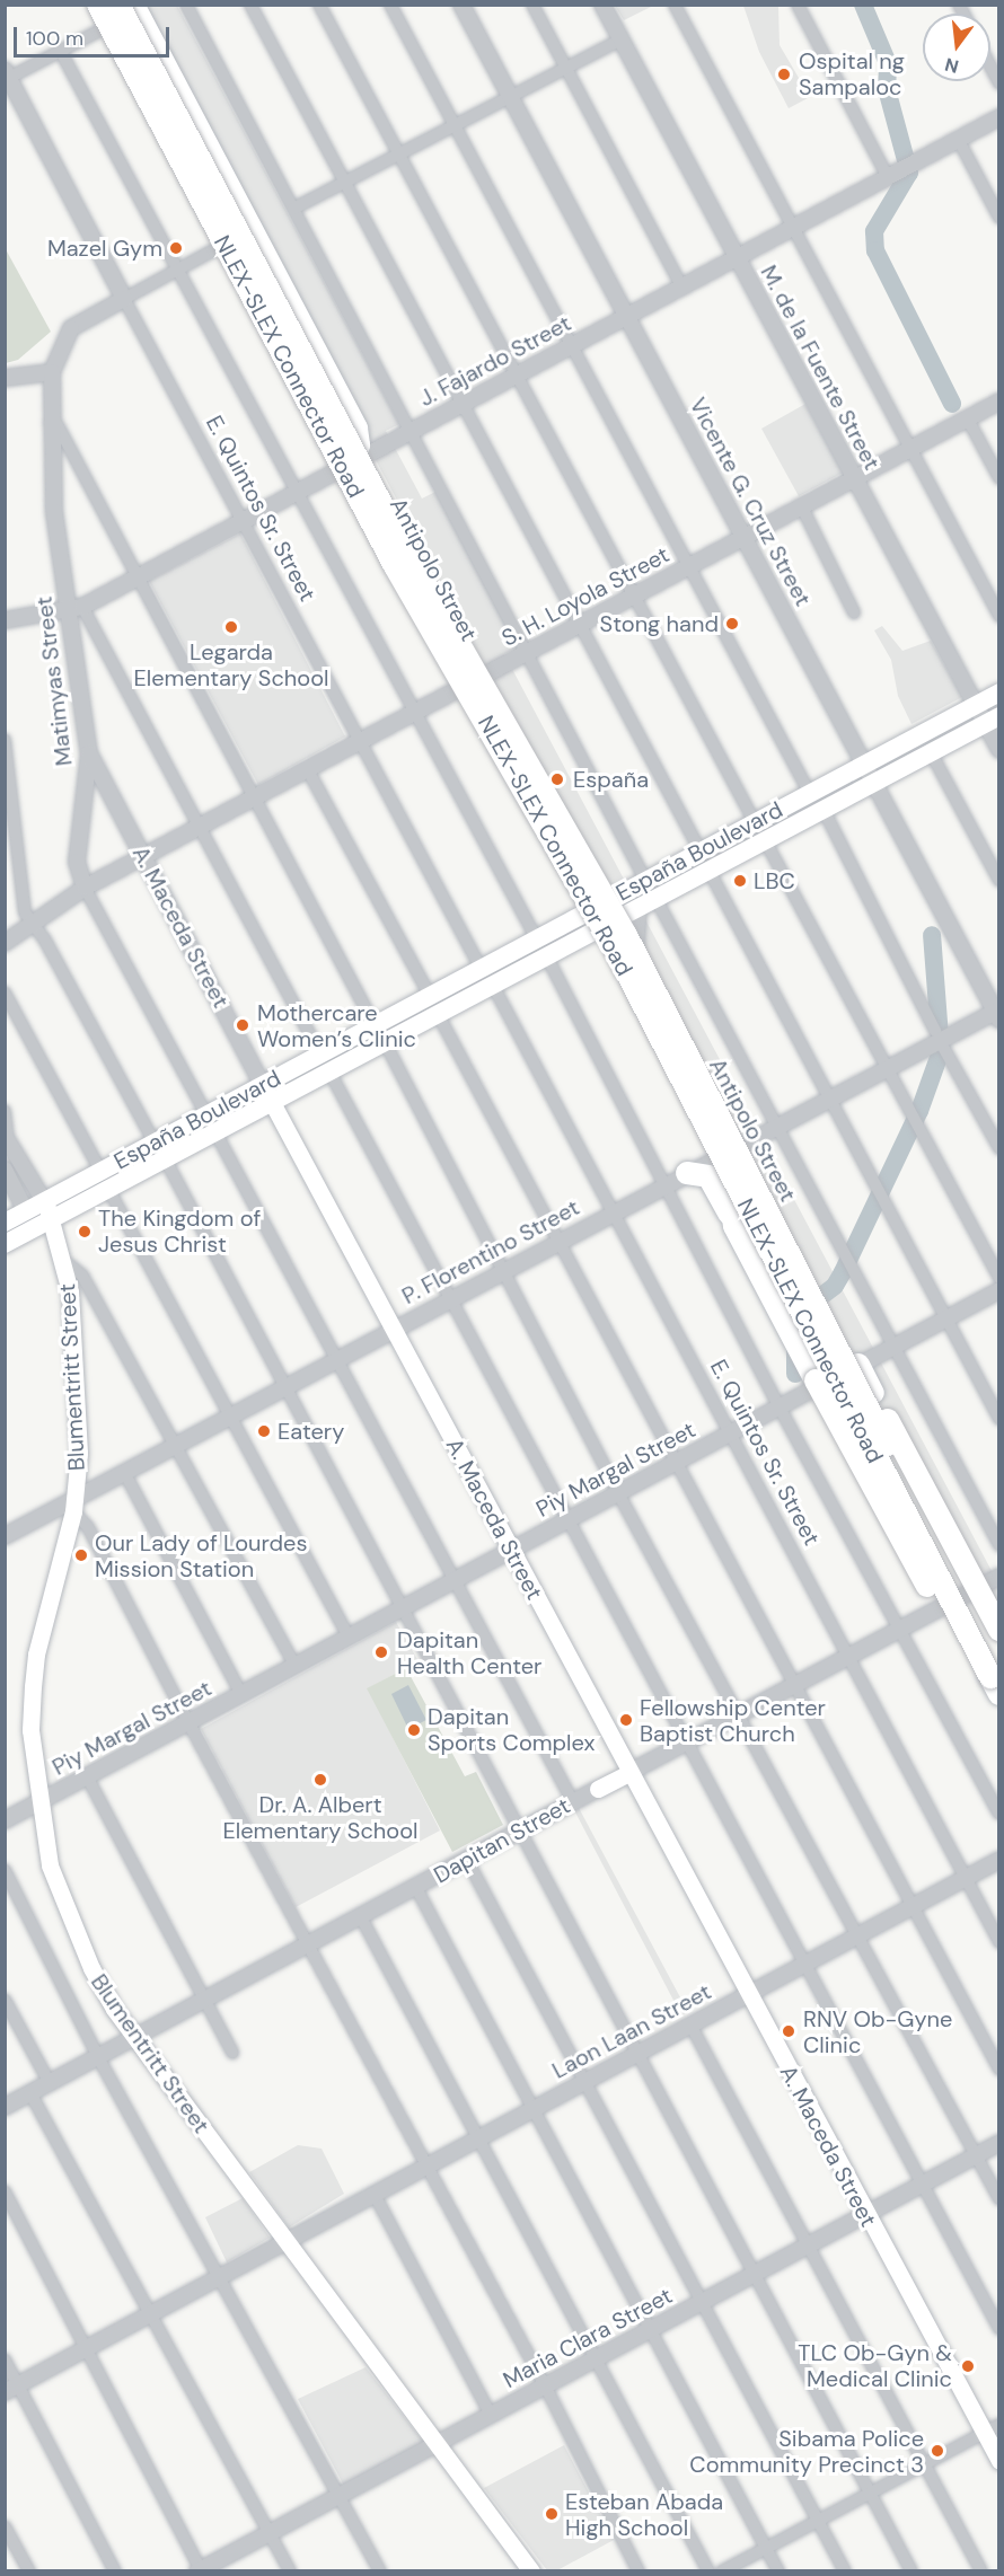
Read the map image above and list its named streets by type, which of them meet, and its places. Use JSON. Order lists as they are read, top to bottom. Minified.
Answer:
{"streets":{"highway":["NLEX-SLEX Connector Road"],"main road":["España Boulevard","A. Maceda Street","Blumentritt Street","Dapitan Street"],"street":["J. Fajardo Street","M. de la Fuente Street","Vicente G. Cruz Street","E. Quintos Sr. Street","Antipolo Street","S. H. Loyola Street","Matimyas Street","P. Florentino Street","Piy Margal Street","Laon Laan Street","Maria Clara Street"]},"crossings":[["J. Fajardo Street","M. de la Fuente Street"],["J. Fajardo Street","Vicente G. Cruz Street"],["J. Fajardo Street","E. Quintos Sr. Street"],["J. Fajardo Street","Antipolo Street"],["J. Fajardo Street","Matimyas Street"],["NLEX-SLEX Connector Road","Antipolo Street"],["M. de la Fuente Street","S. H. Loyola Street"],["M. de la Fuente Street","España Boulevard"],["Vicente G. Cruz Street","S. H. Loyola Street"],["Vicente G. Cruz Street","España Boulevard"],["Vicente G. Cruz Street","P. Florentino Street"],["E. Quintos Sr. Street","S. H. Loyola Street"],["E. Quintos Sr. Street","España Boulevard"],["E. Quintos Sr. Street","P. Florentino Street"],["E. Quintos Sr. Street","Piy Margal Street"],["E. Quintos Sr. Street","Dapitan Street"],["E. Quintos Sr. Street","Laon Laan Street"],["Antipolo Street","S. H. Loyola Street"],["Antipolo Street","España Boulevard"],["Antipolo Street","P. Florentino Street"],["Antipolo Street","Piy Margal Street"],["S. H. Loyola Street","Matimyas Street"],["S. H. Loyola Street","A. Maceda Street"],["Matimyas Street","A. Maceda Street"],["España Boulevard","A. Maceda Street"],["España Boulevard","Blumentritt Street"],["A. Maceda Street","P. Florentino Street"],["A. Maceda Street","Piy Margal Street"],["A. Maceda Street","Dapitan Street"],["A. Maceda Street","Laon Laan Street"],["A. Maceda Street","Maria Clara Street"],["P. Florentino Street","Blumentritt Street"],["Blumentritt Street","Piy Margal Street"],["Blumentritt Street","Dapitan Street"],["Blumentritt Street","Laon Laan Street"],["Blumentritt Street","Maria Clara Street"]],"places":["Ospital ng Sampaloc","Mazel Gym","Stong hand","Legarda Elementary School","España","LBC","Mothercare Women’s Clinic","The Kingdom of Jesus Christ","Eatery","Our Lady of Lourdes Mission Station","Dapitan Health Center","Fellowship Center Baptist Church","Dapitan Sports Complex","Dr. A. Albert Elementary School","RNV Ob-Gyne Clinic","TLC Ob-Gyn & Medical Clinic","Sibama Police Community Precinct 3","Esteban Abada High School"],"scale_bar":"100 m","north":"bottom"}
